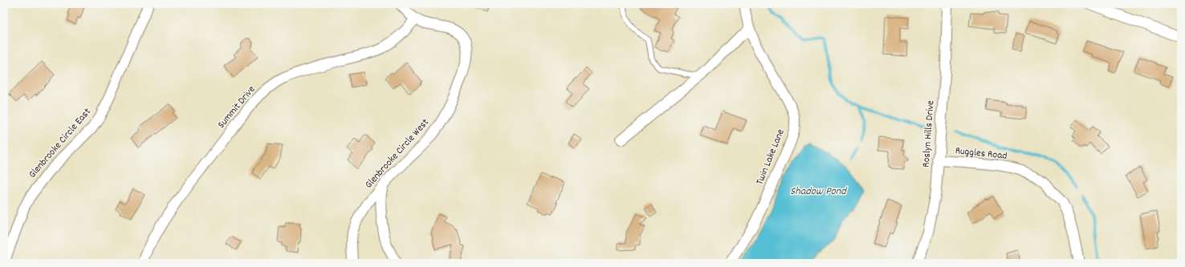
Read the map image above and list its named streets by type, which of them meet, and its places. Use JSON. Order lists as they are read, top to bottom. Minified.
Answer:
{"streets":{"street":["Summit Drive","Roslyn Hills Drive","Glenbrooke Circle East","Glenbrooke Circle West","Ruggles Road","Twin Lake Lane"]},"crossings":[["Summit Drive","Glenbrooke Circle West"],["Roslyn Hills Drive","Ruggles Road"]],"water":["Shadow Pond"]}
